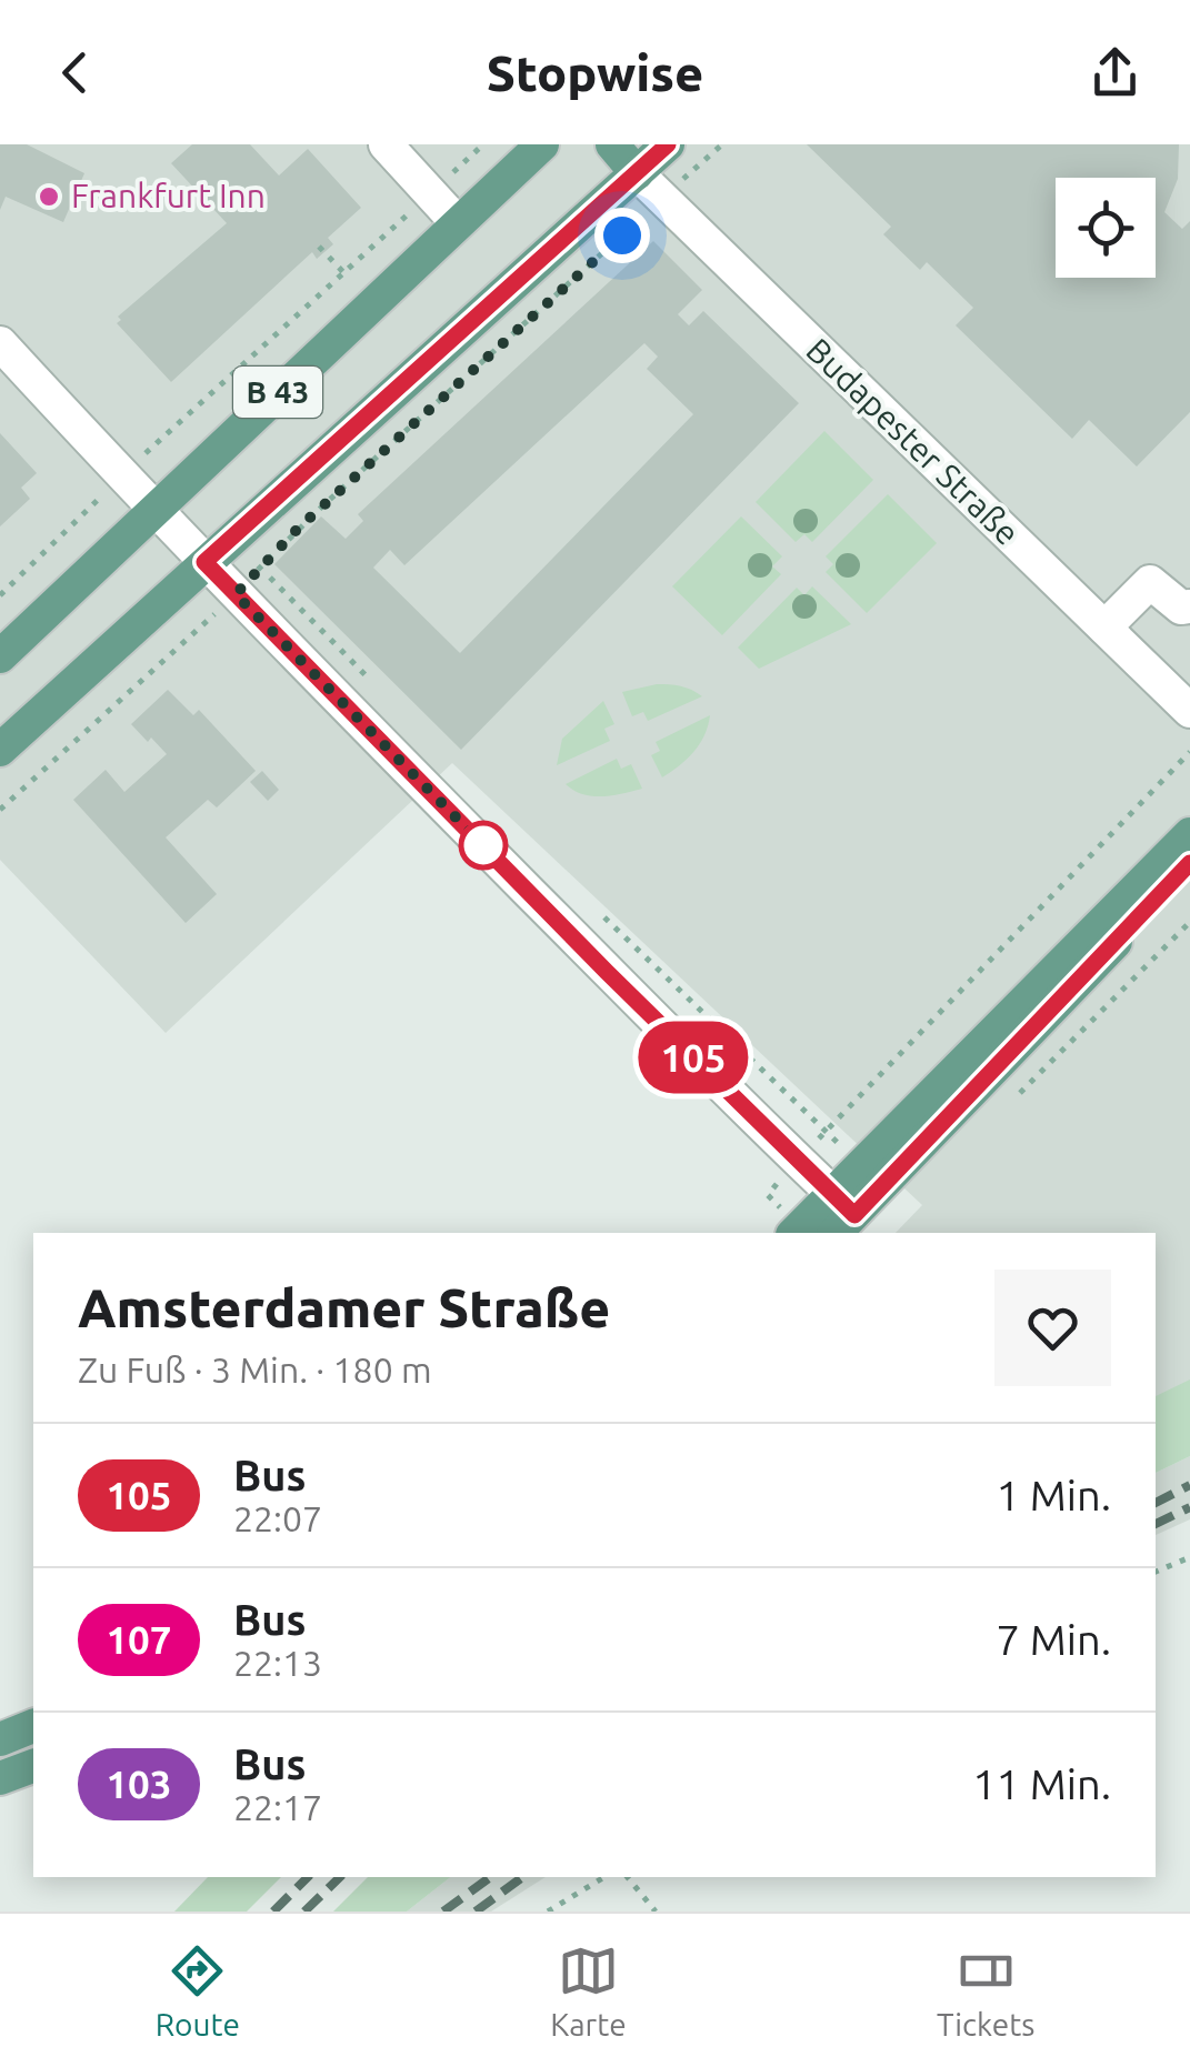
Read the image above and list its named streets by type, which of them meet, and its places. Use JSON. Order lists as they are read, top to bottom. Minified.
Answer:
{"streets":{"main road":["B 43"],"street":["Budapester Straße"]},"crossings":[["B 43","Budapester Straße"]],"places":["Frankfurt Inn"],"lines":["bus line 105"],"page":{"header":"Stopwise","on_map":"105","heading":["Amsterdamer Straße","Zu Fuß · 3 Min. · 180 m"],"list":[{"mark":"105","name":"Bus","note":"22:07","value":"1 Min."},{"mark":"107","name":"Bus","note":"22:13","value":"7 Min."},{"mark":"103","name":"Bus","note":"22:17","value":"11 Min."}],"tabs":["Route","Karte","Tickets"]}}
